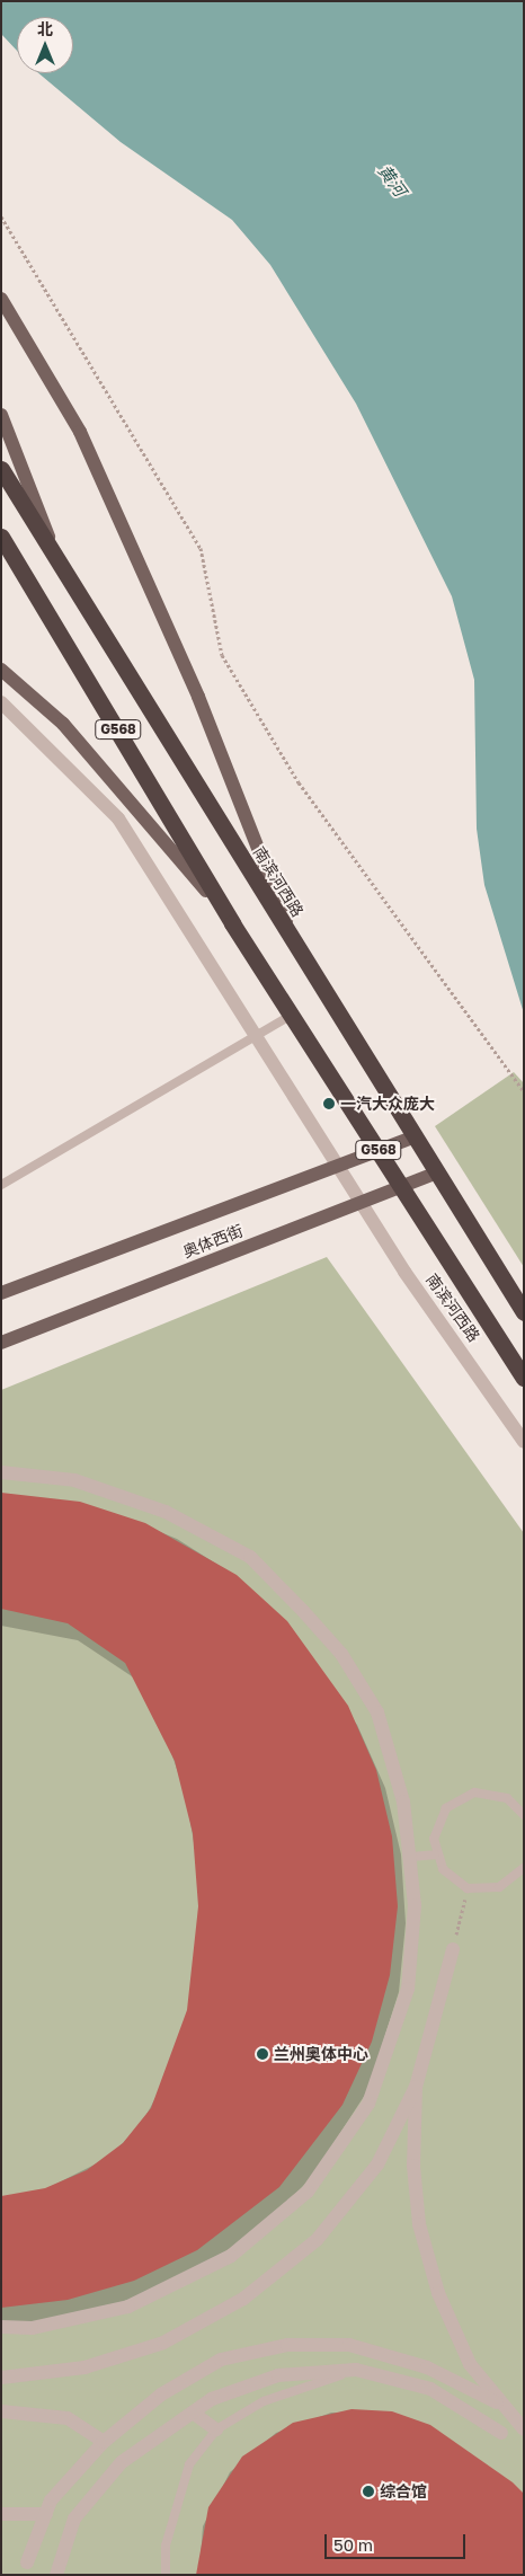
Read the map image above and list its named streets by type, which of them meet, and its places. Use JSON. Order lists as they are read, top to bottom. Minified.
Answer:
{"streets":{"highway":["G568","南滨河西路"],"main road":["奥体西街"]},"crossings":[["南滨河西路","奥体西街"]],"water":["黄河"],"places":["一汽大众庞大","兰州奥体中心","综合馆"],"scale_bar":"50 m","north":"top"}
